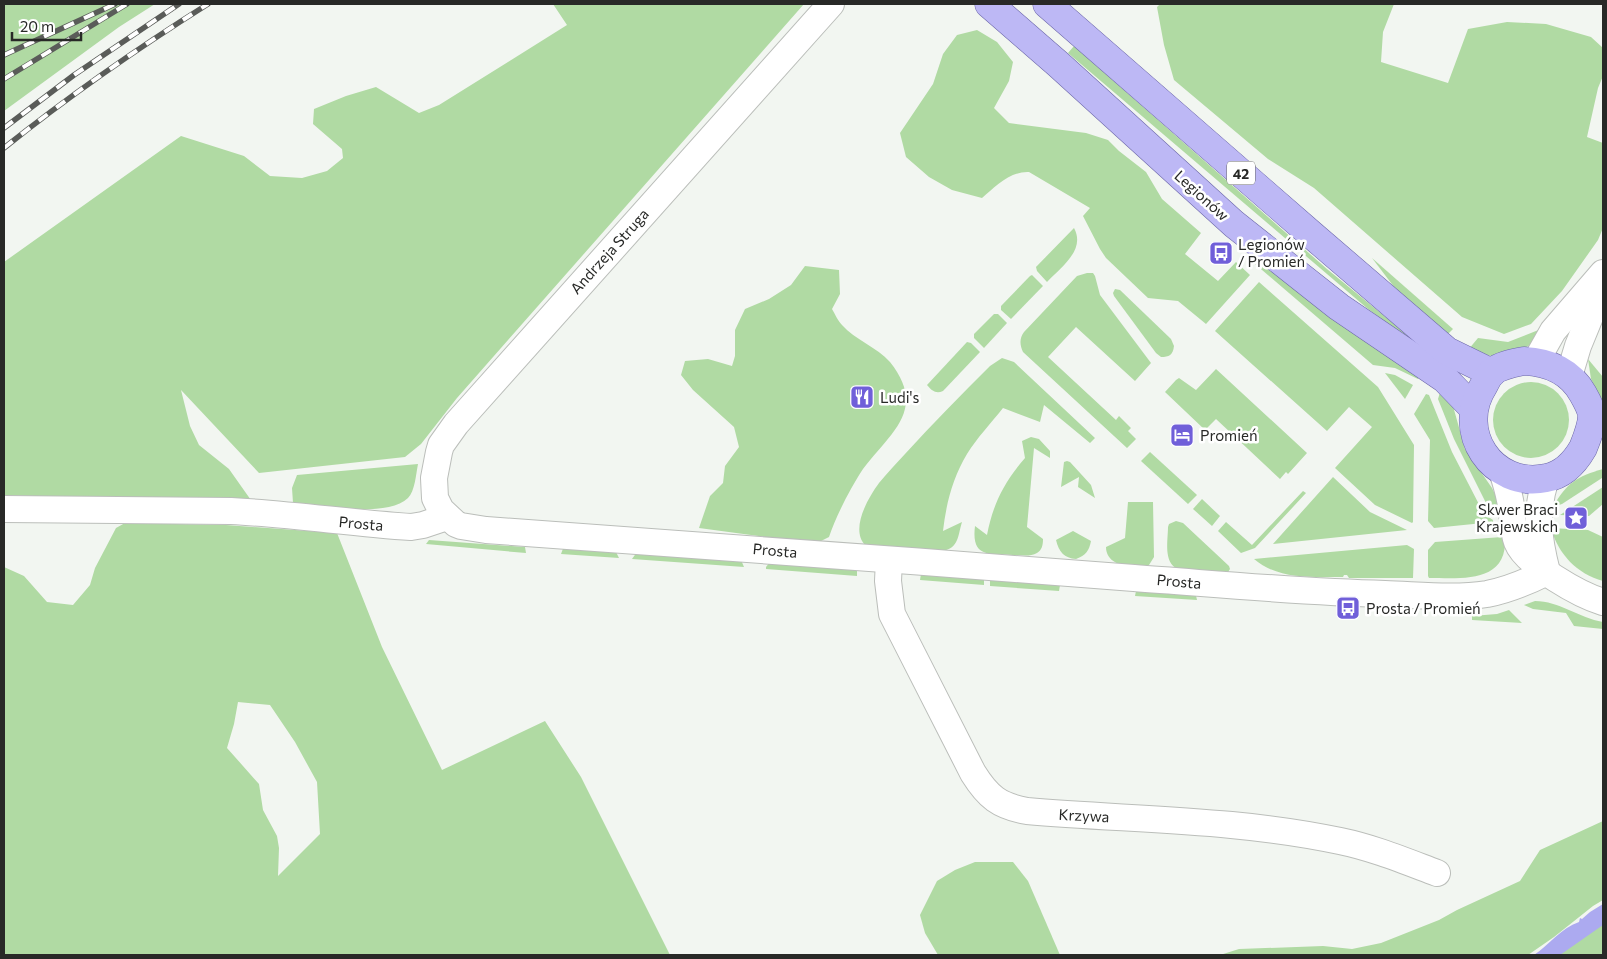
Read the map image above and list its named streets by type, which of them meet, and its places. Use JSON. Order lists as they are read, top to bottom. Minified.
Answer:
{"streets":{"main road":["42","Legionów"],"street":["Andrzeja Struga","Prosta","Krzywa"]},"crossings":[["42","Legionów"],["Andrzeja Struga","Prosta"],["Prosta","Krzywa"]],"places":{"bus stop":["Legionów / Promień","Prosta / Promień"],"restaurant":["Ludi's"],"hotel":["Promień"],"place":["Skwer Braci Krajewskich"]},"scale_bar":"20 m"}
